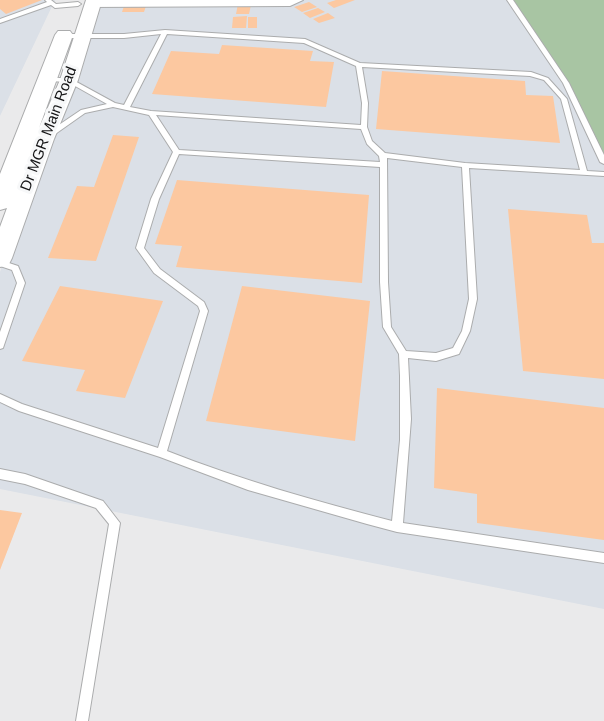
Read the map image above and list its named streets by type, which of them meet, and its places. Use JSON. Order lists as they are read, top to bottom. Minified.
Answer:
{"streets":{"main road":["Dr MGR Main Road"]}}
